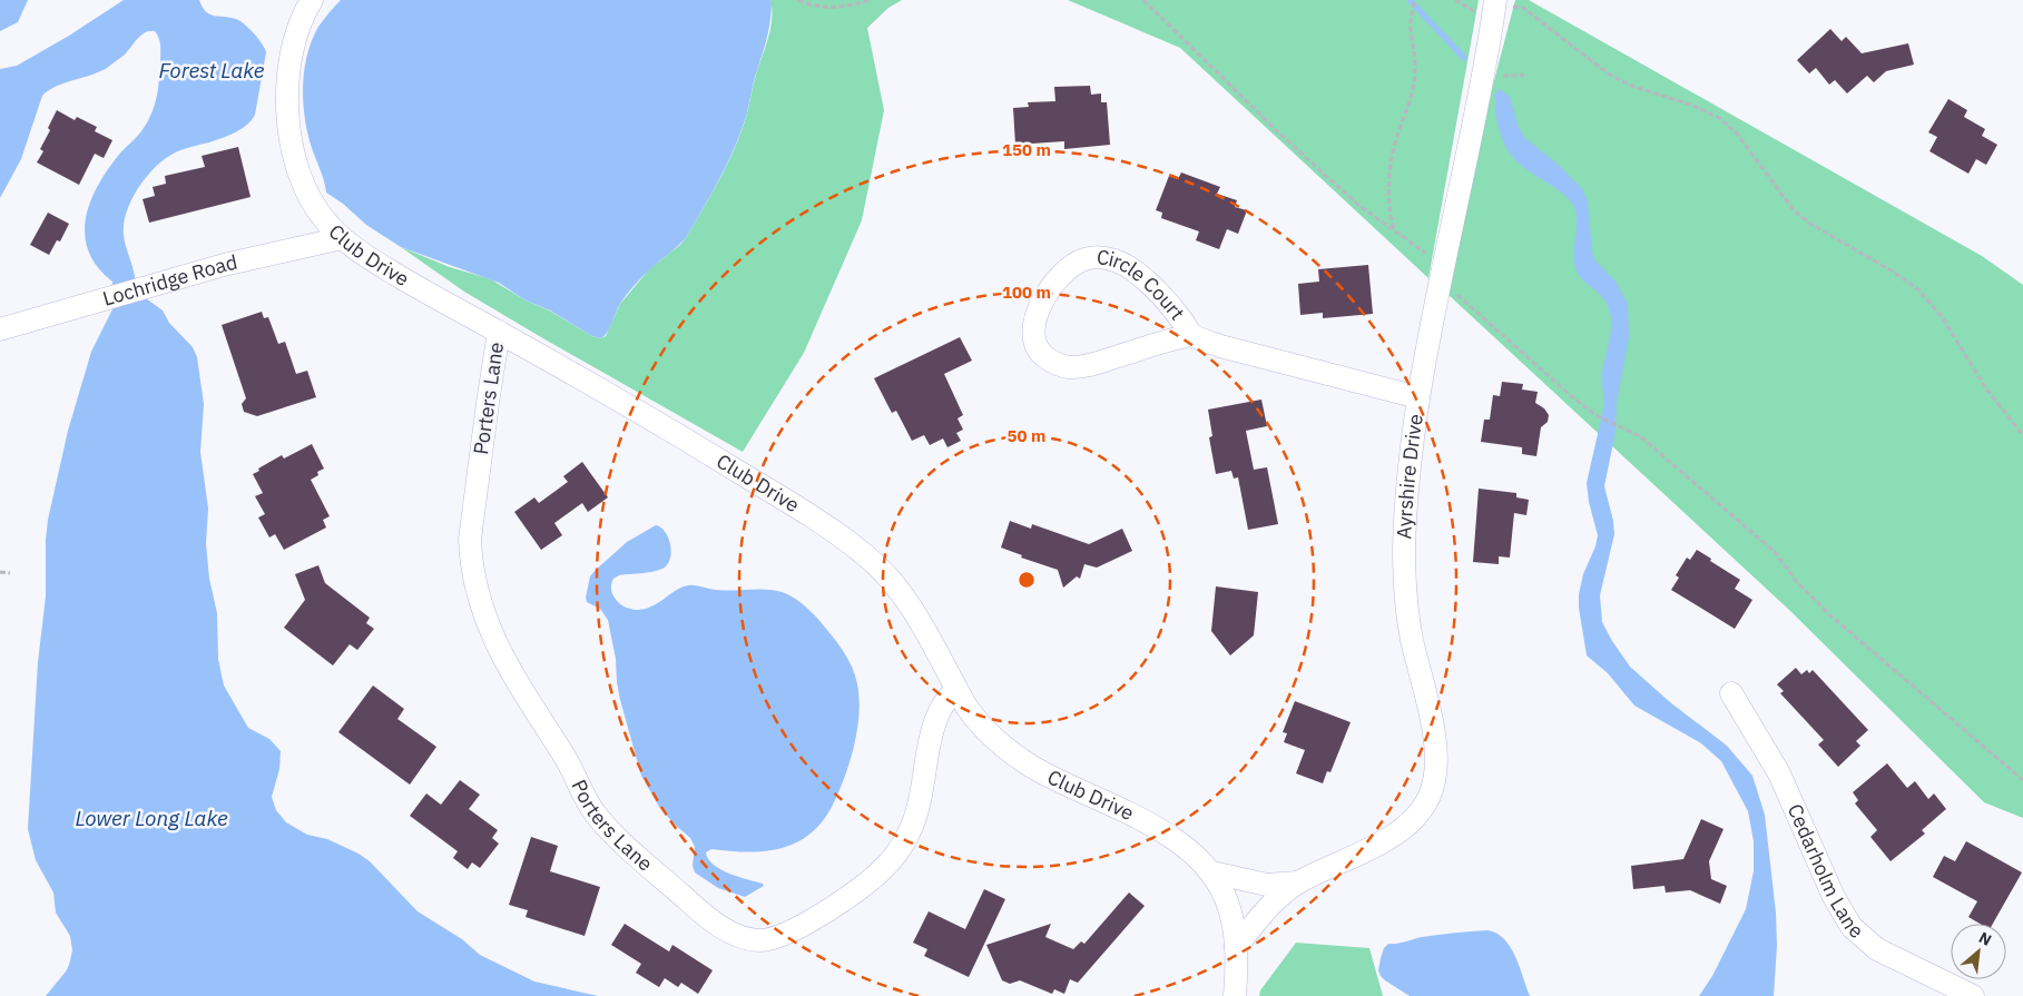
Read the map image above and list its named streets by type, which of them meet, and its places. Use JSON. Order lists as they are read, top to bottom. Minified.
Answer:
{"streets":{"street":["Club Drive","Lochridge Road","Circle Court","Porters Lane","Ayrshire Drive","Cedarholm Lane"]},"crossings":[["Club Drive","Lochridge Road"],["Club Drive","Porters Lane"],["Club Drive","Ayrshire Drive"],["Circle Court","Ayrshire Drive"]],"water":["Forest Lake","Lower Long Lake"],"north":"top right","rings":["150 m","100 m","50 m"]}
